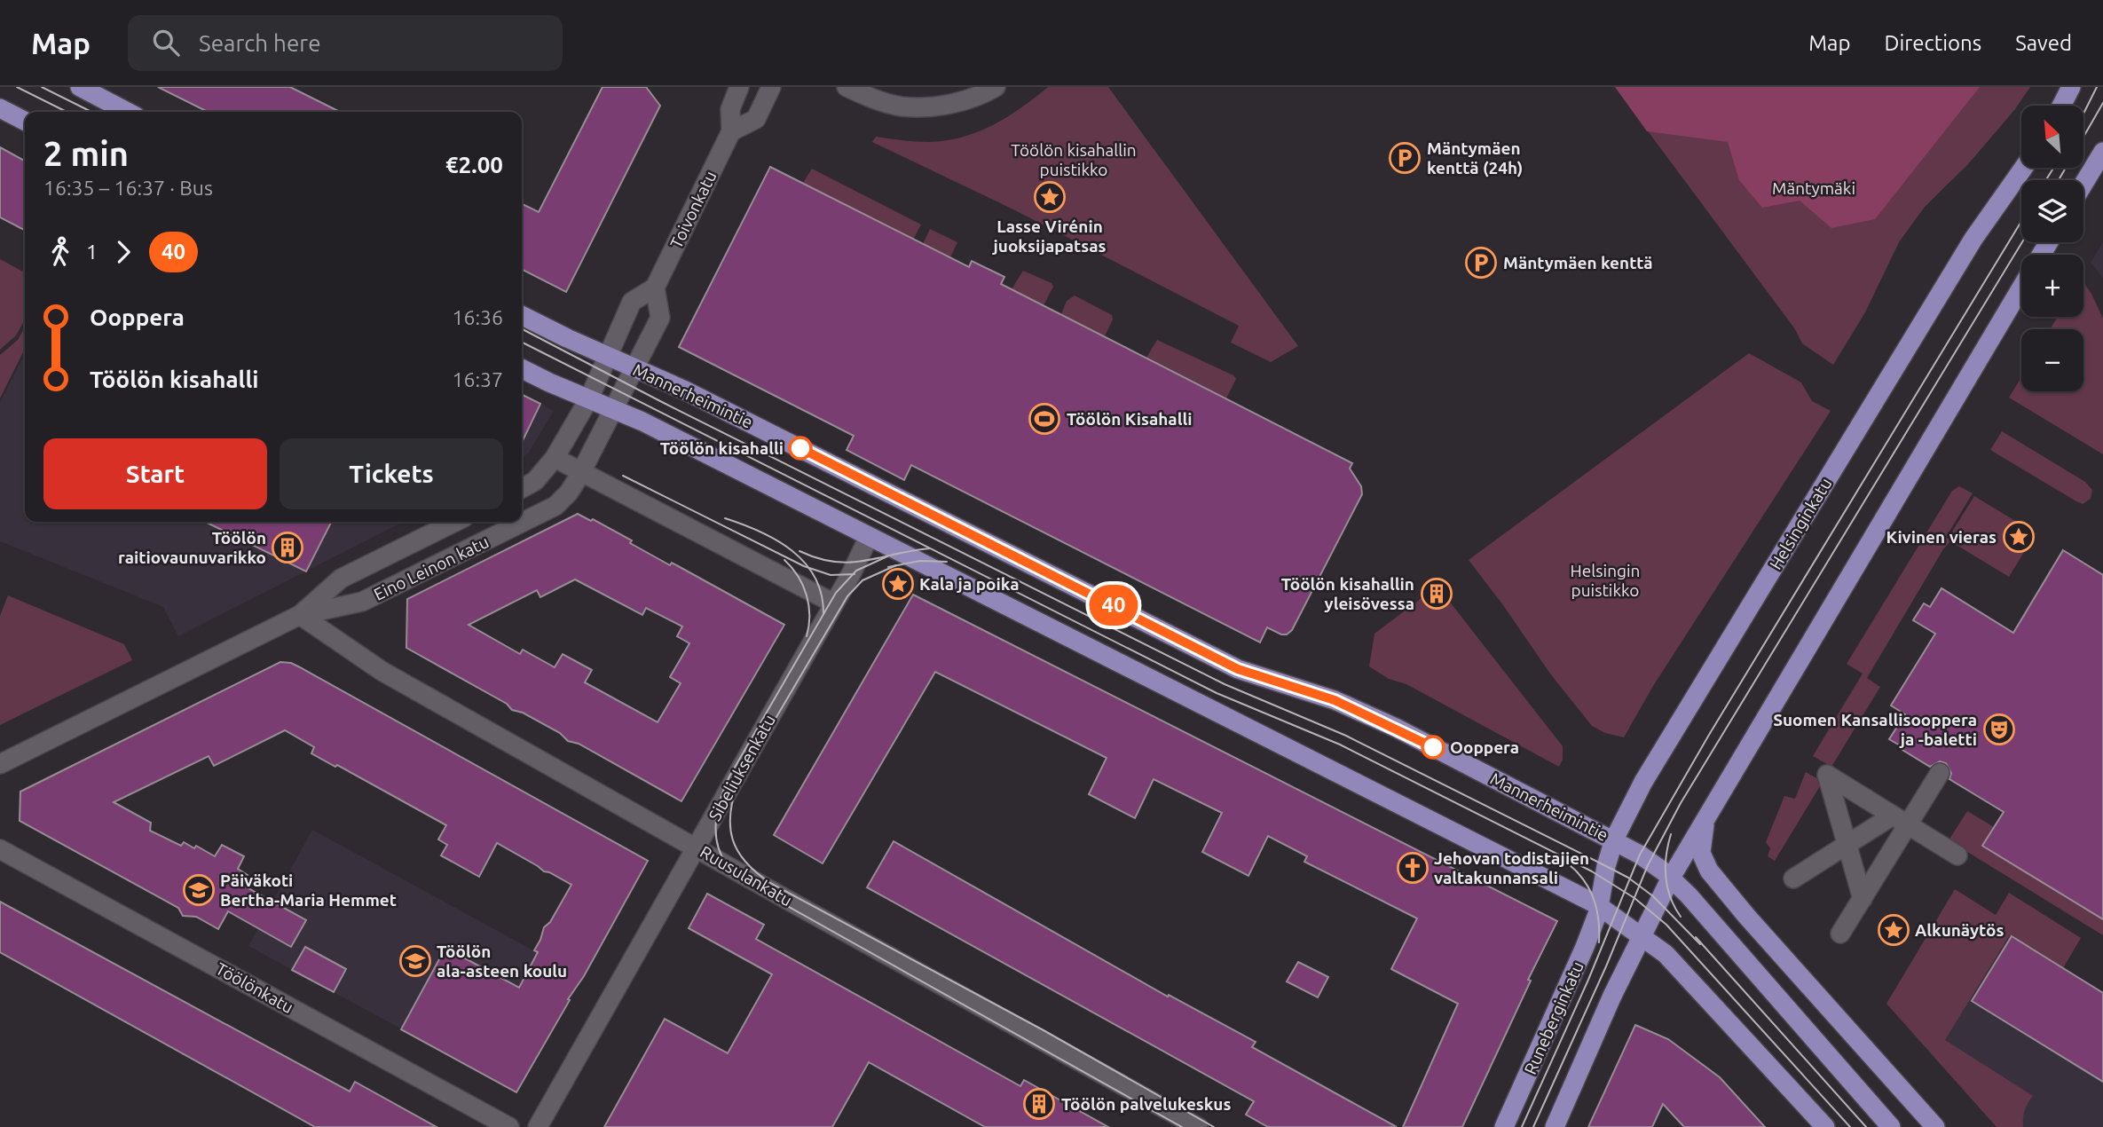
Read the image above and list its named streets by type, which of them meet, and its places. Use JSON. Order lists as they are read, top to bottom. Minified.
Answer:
{"streets":{"main road":["Mannerheimintie","Helsinginkatu","Runeberginkatu"],"street":["Toivonkatu","Eino Leinon katu","Sibeliuksenkatu","Ruusulankatu","Töölönkatu"]},"crossings":[["Toivonkatu","Mannerheimintie"],["Mannerheimintie","Helsinginkatu"],["Mannerheimintie","Eino Leinon katu"],["Helsinginkatu","Runeberginkatu"],["Eino Leinon katu","Ruusulankatu"],["Sibeliuksenkatu","Ruusulankatu"]],"parks":["Töölön kisahallin puistikko","Mäntymäki","Helsingin puistikko"],"places":{"parking":["Mäntymäen kenttä (24h)","Mäntymäen kenttä"],"place":["Lasse Virénin juoksijapatsas","Kivinen vieras","Kala ja poika","Alkunäytös"],"sports":["Töölön Kisahalli"],"other":["Töölön kisahalli","Ooppera"],"building":["Töölön raitiovaunuvarikko","Töölön kisahallin yleisövessa","Töölön palvelukeskus"],"theatre":["Suomen Kansallisooppera ja -baletti"],"church":["Jehovan todistajien valtakunnansali"],"school or university":["Päiväkoti Bertha-Maria Hemmet","Töölön ala-asteen koulu"]},"lines":["bus line 40"],"north":"top left","page":{"header":"Map","search":"Search here","nav":["Map","Directions","Saved"],"on_map":"40","map_buttons":["+","−"],"heading":["2 min","16:35 – 16:37 · Bus","€2.00"],"legs":["1","40"],"list":[{"name":"Ooppera","value":"16:36"},{"name":"Töölön kisahalli","value":"16:37"}],"buttons":["Start","Tickets"]}}
